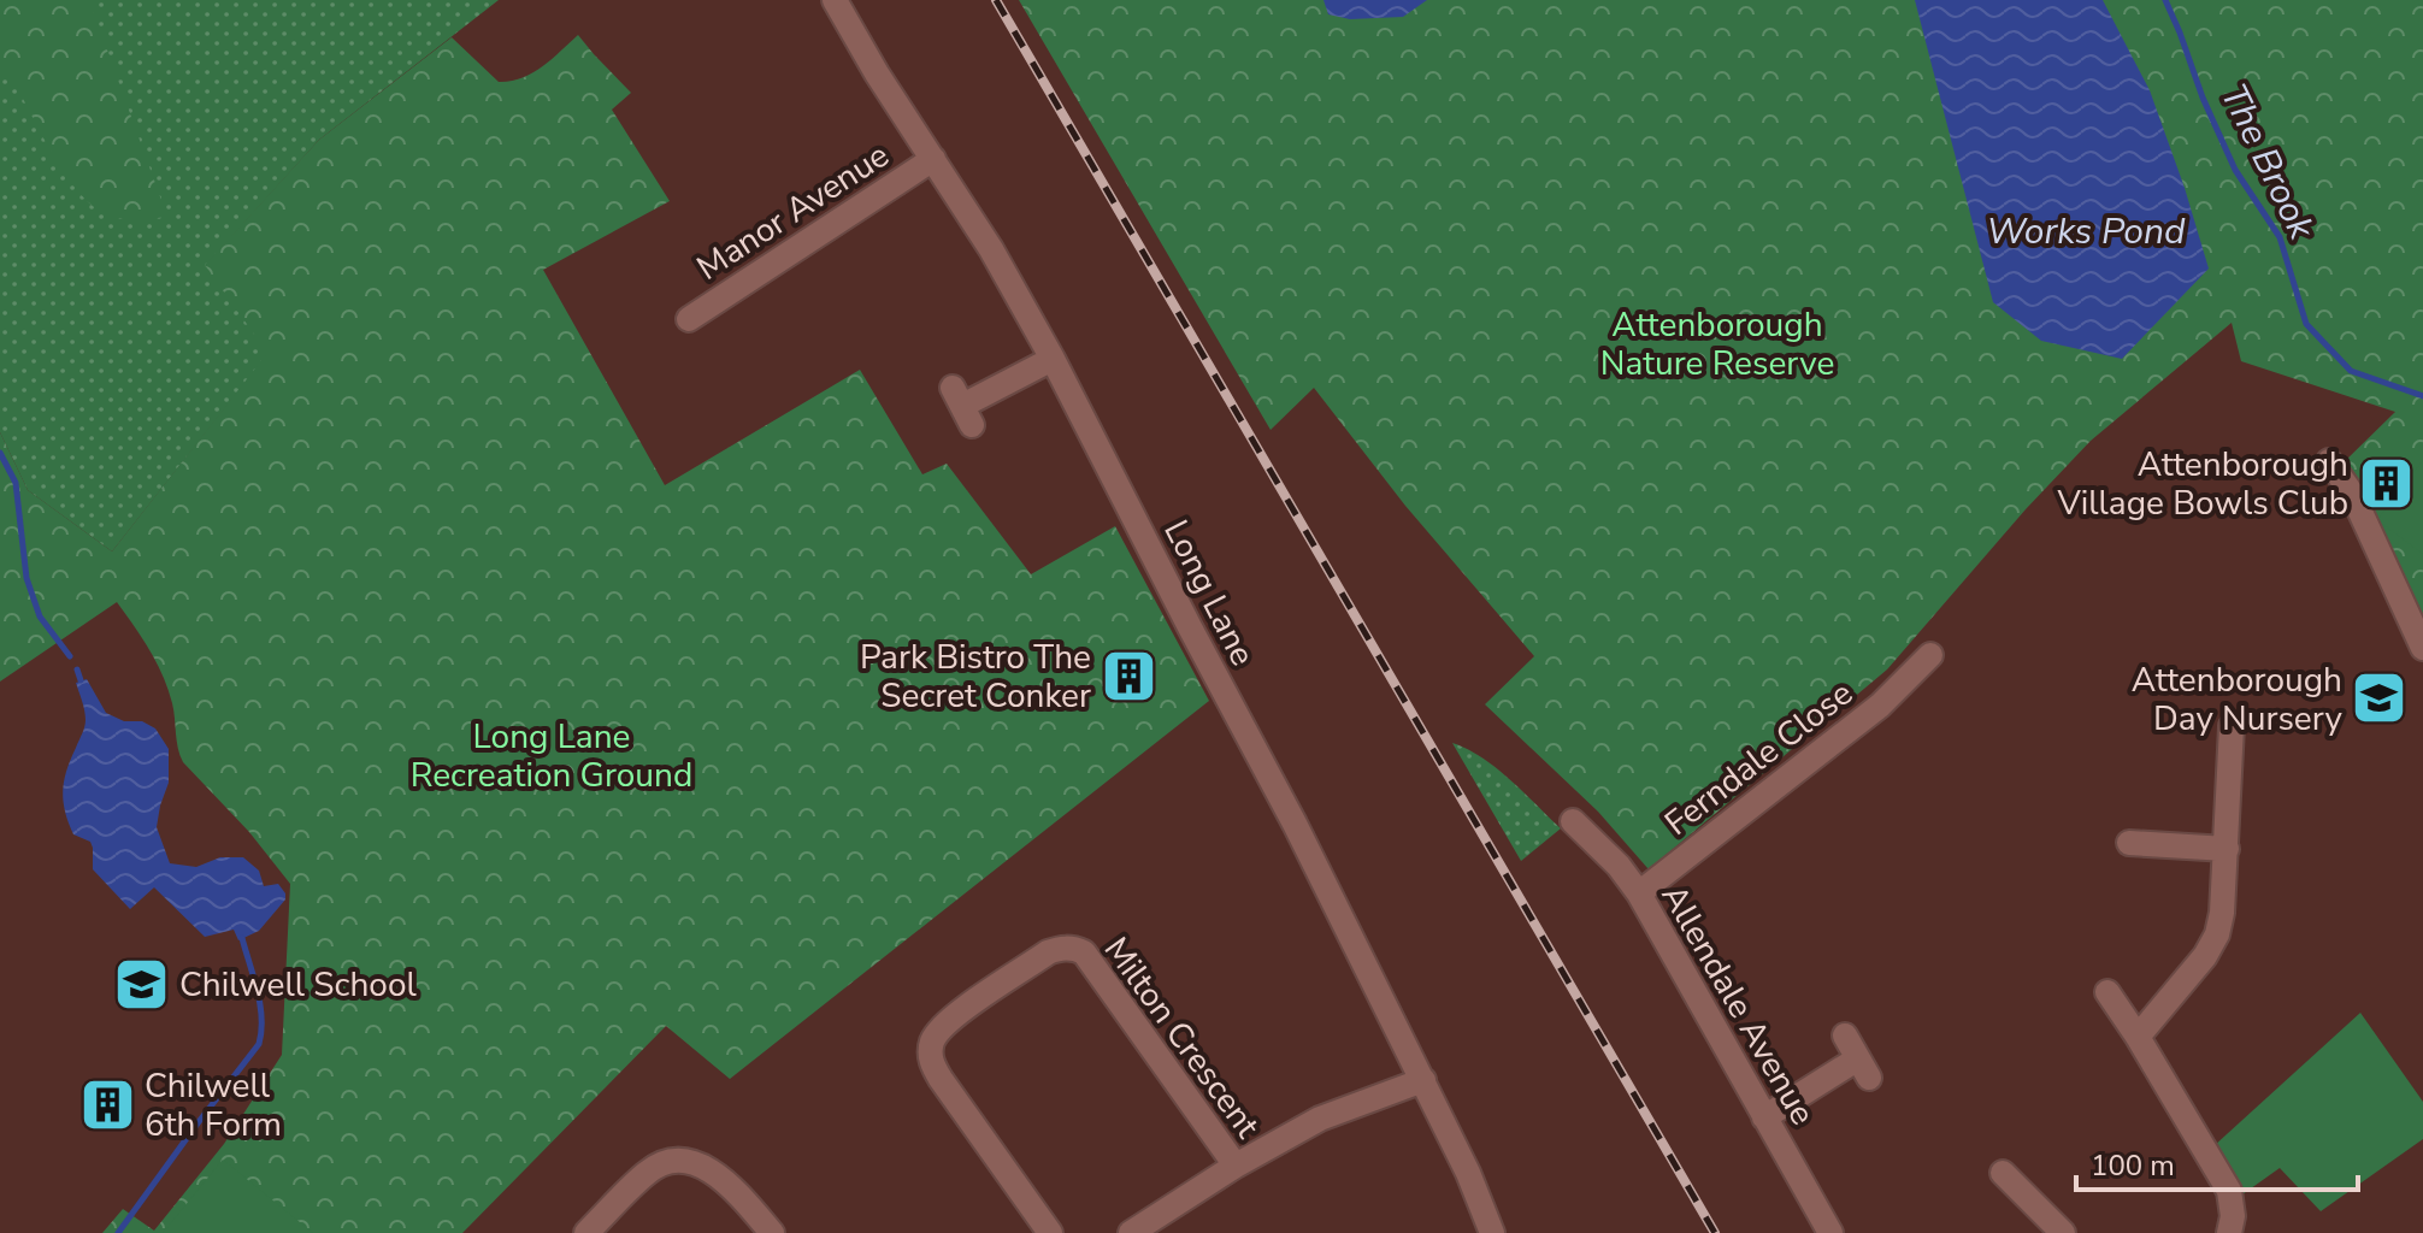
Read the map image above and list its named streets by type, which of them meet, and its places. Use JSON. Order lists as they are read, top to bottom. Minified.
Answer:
{"streets":{"street":["Manor Avenue","Long Lane","Ferndale Close","Allendale Avenue","Milton Crescent"]},"crossings":[["Manor Avenue","Long Lane"],["Ferndale Close","Allendale Avenue"]],"water":["The Brook","Works Pond"],"parks":["Attenborough Nature Reserve","Long Lane Recreation Ground"],"places":{"building":["Attenborough Village Bowls Club","Park Bistro The Secret Conker","Chilwell 6th Form"],"school or university":["Attenborough Day Nursery","Chilwell School"]},"scale_bar":"100 m"}
